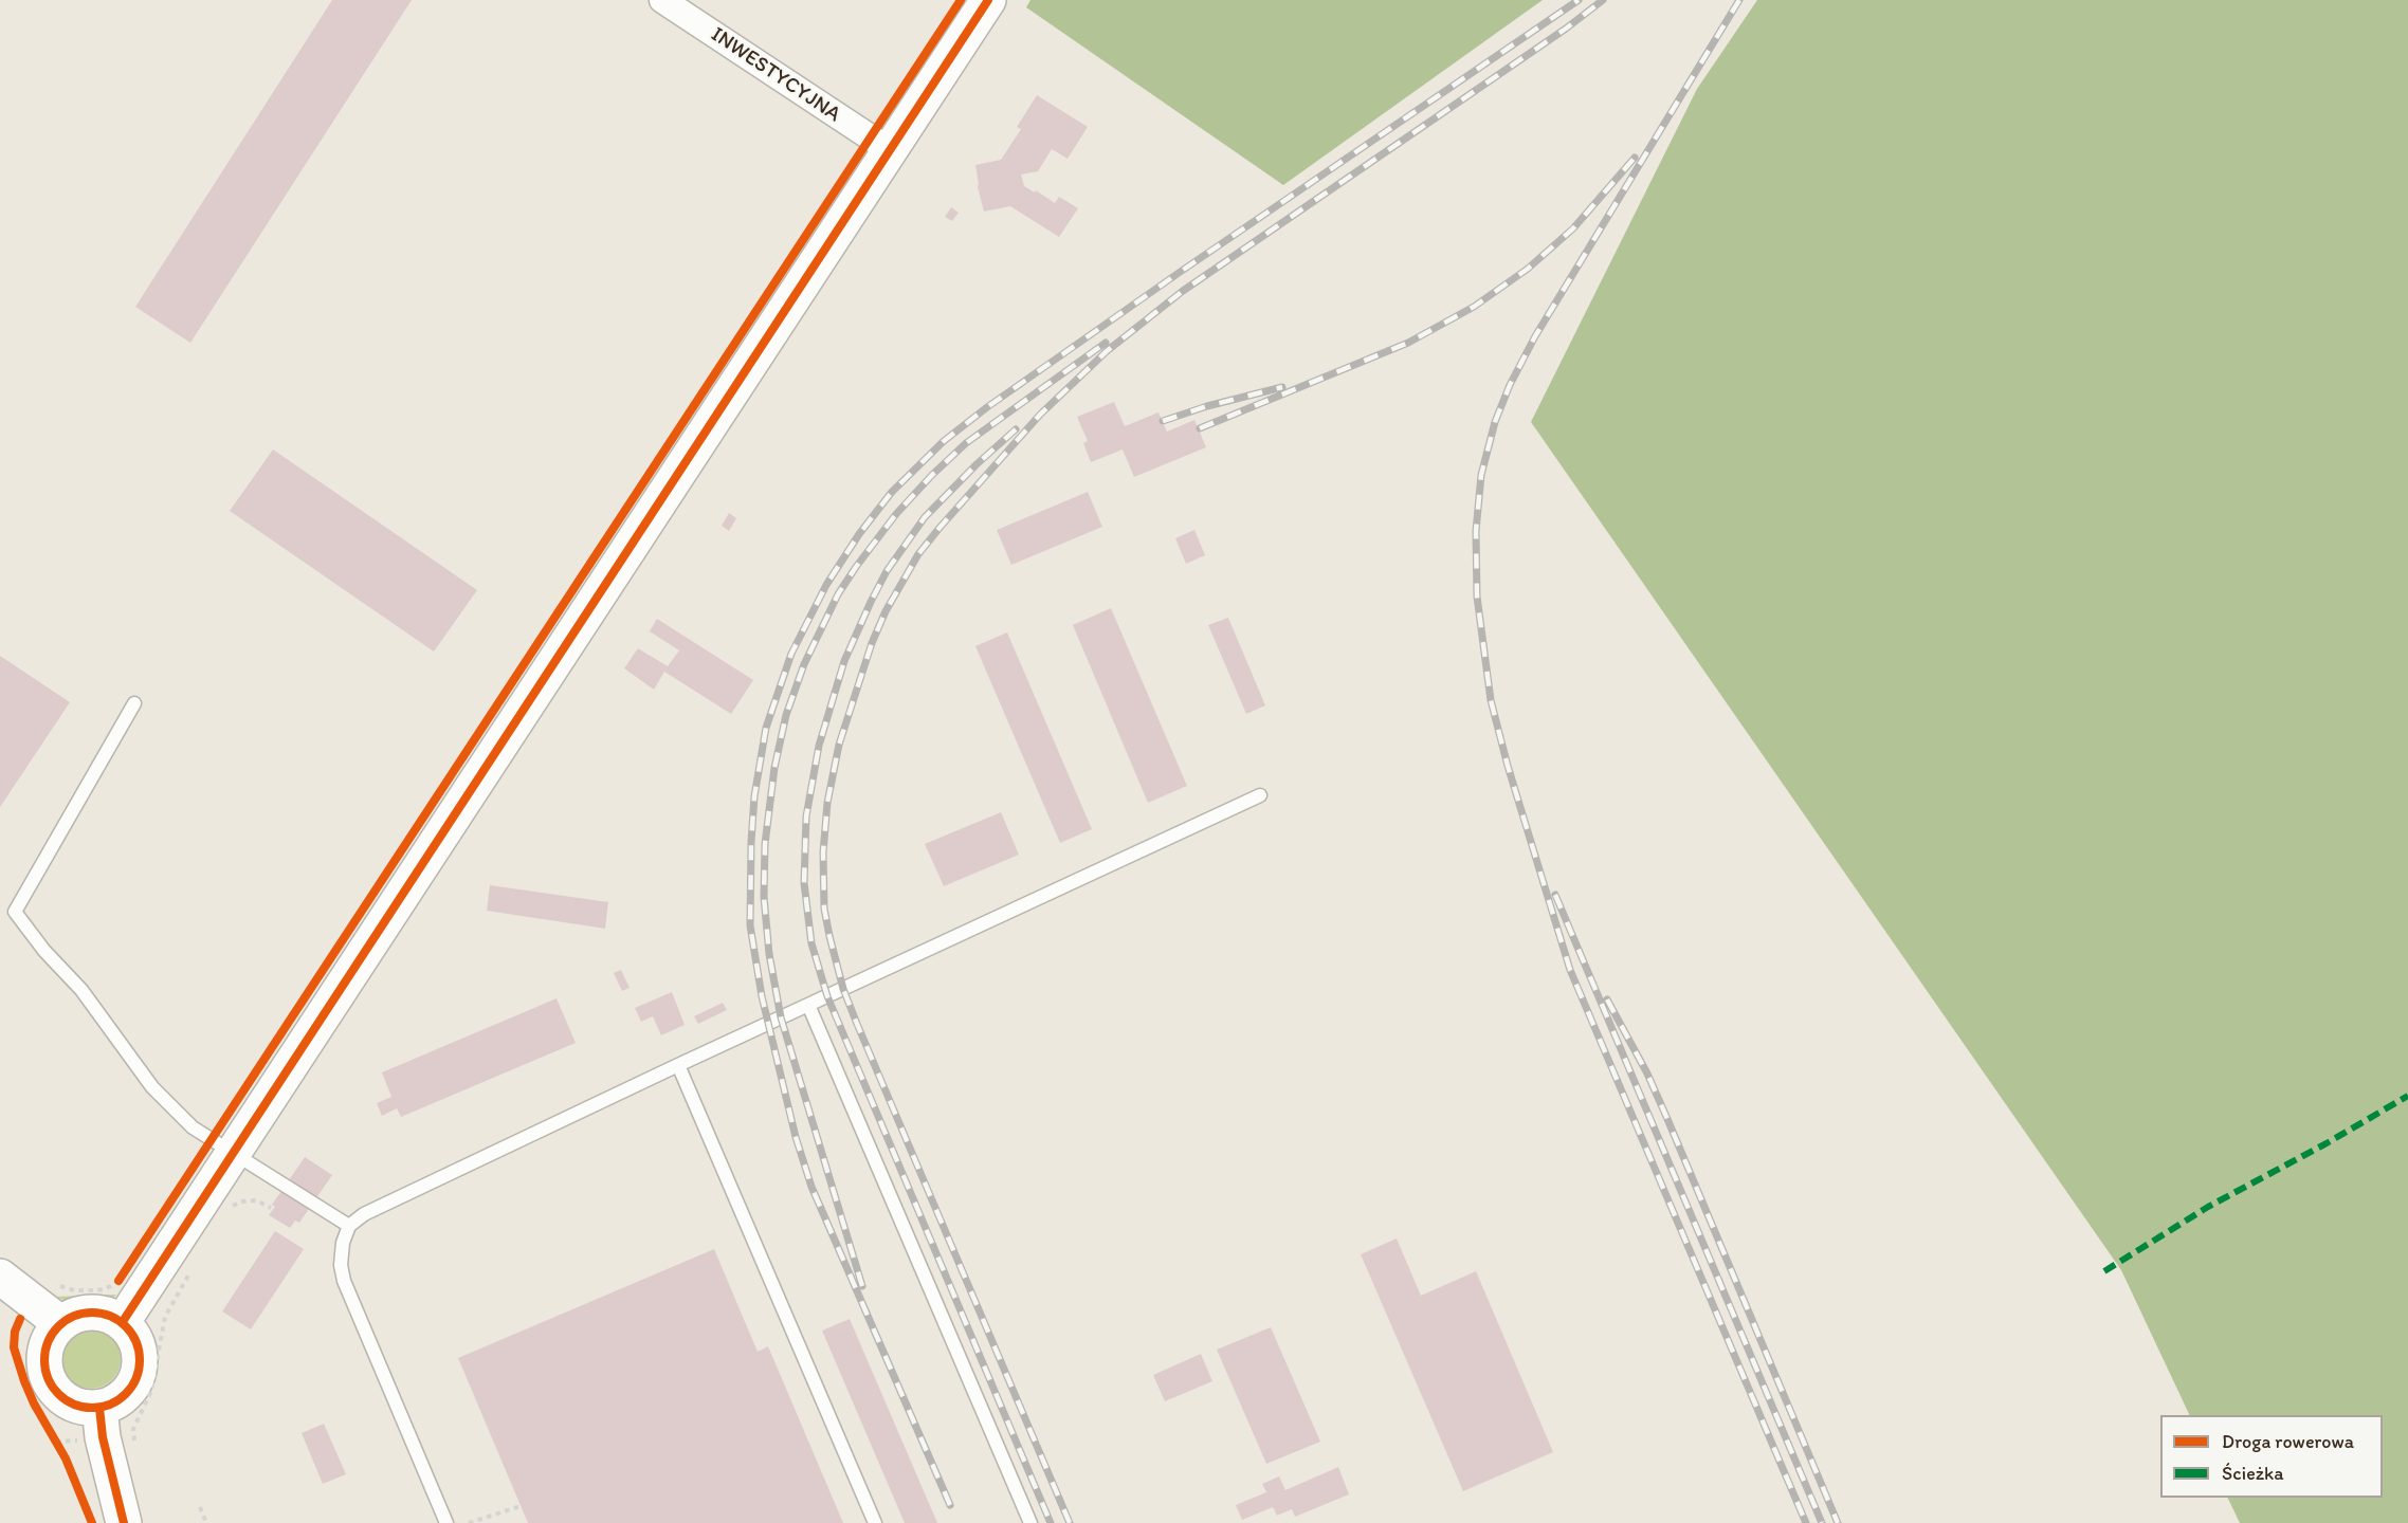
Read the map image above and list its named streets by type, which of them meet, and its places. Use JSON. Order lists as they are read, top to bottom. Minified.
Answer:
{"streets":{"street":["INWESTYCYJNA"]},"legend":["Droga rowerowa","Ścieżka"]}
